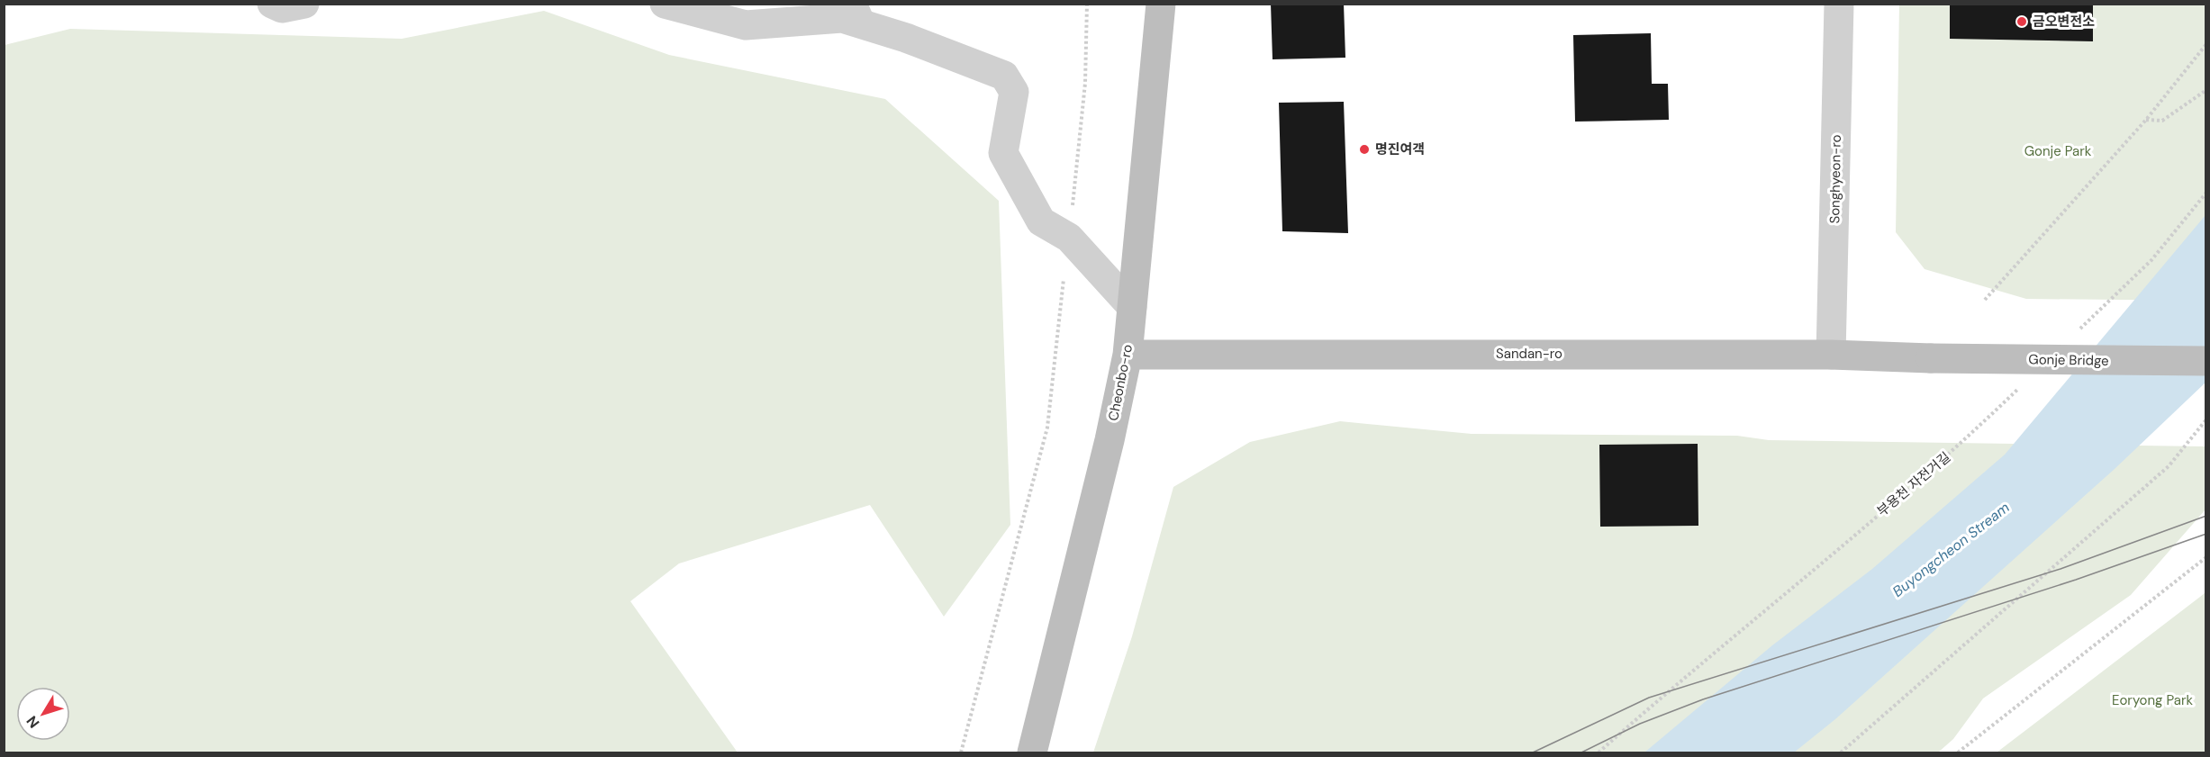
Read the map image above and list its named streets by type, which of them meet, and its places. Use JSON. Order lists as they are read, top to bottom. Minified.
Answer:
{"streets":{"main road":["Sandan-ro","Gonje Bridge","Cheonbo-ro"],"street":["Songhyeon-ro"],"path":["부용천 자전거길"]},"crossings":[["Songhyeon-ro","Sandan-ro"],["Sandan-ro","Gonje Bridge"],["Sandan-ro","Cheonbo-ro"]],"water":["Buyongcheon Stream"],"parks":["Gonje Park","Eoryong Park"],"places":["금오변전소","명진여객"],"north":"bottom left"}
